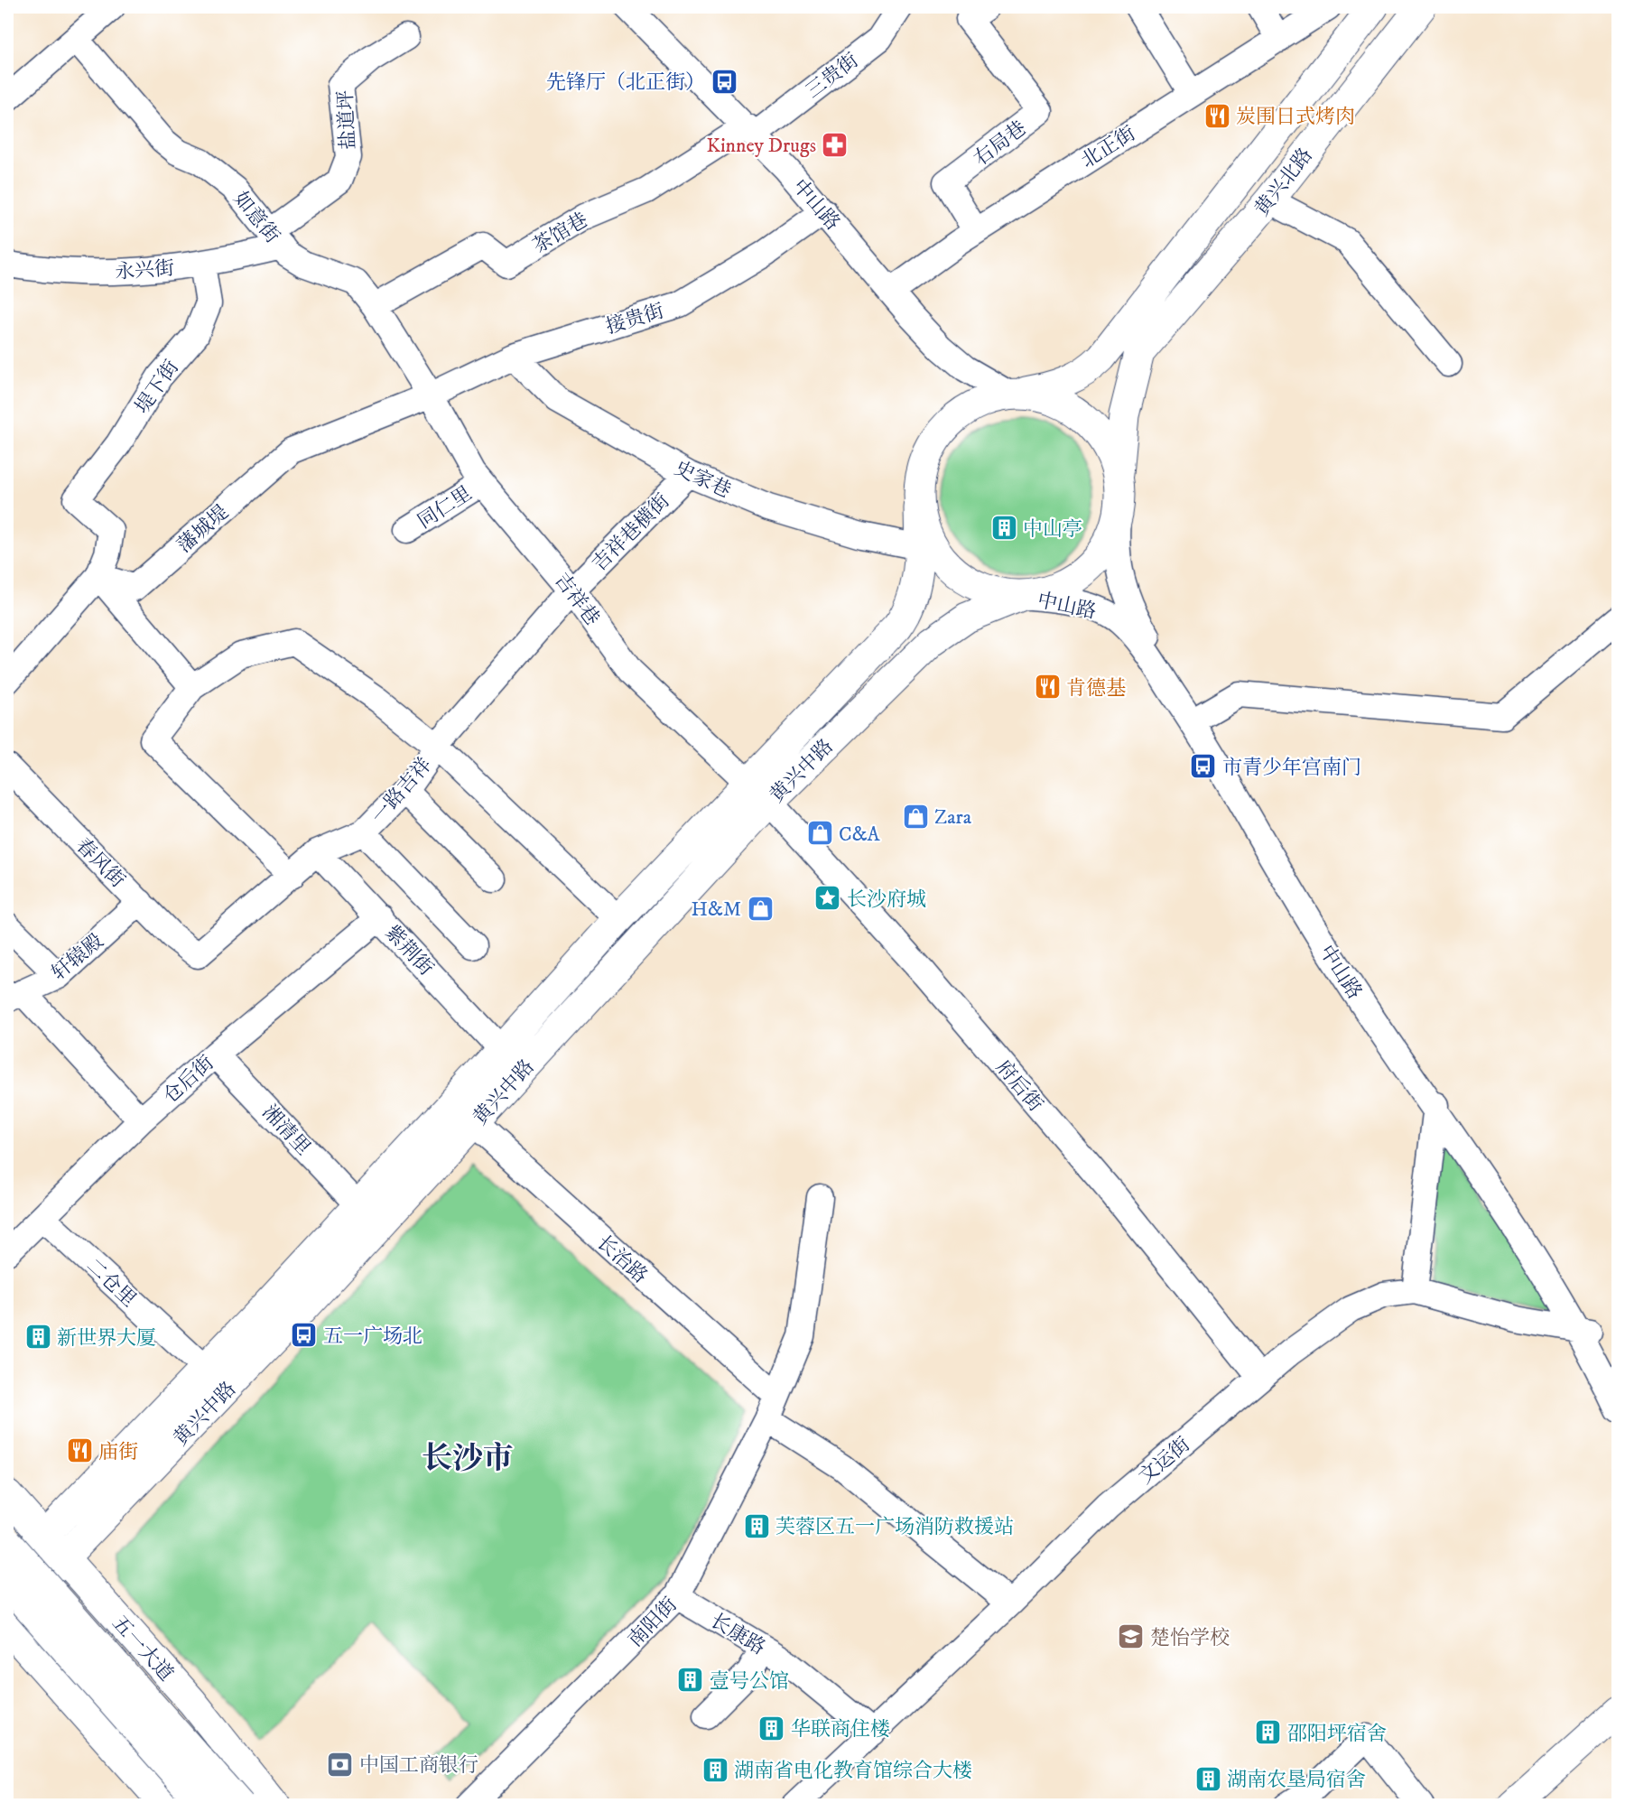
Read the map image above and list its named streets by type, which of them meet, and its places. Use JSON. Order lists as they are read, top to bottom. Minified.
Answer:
{"streets":{"main road":["黄兴北路","黄兴中路","五一大道"],"street":["三贵街","盐道坪","右局巷","北正街","中山路","如意街","茶馆巷","永兴街","接贵街","堤下街","史家巷","同仁里","藩城堤","吉祥巷横街","吉祥巷","一路吉祥","春风街","紫荆街","轩辕殿","仓后街","府后街","湘清里","长治路","二仓里","文运街","南阳街","长康路"]},"crossings":[["三贵街","中山路"],["三贵街","茶馆巷"],["盐道坪","如意街"],["盐道坪","永兴街"],["右局巷","北正街"],["北正街","中山路"],["黄兴北路","黄兴中路"],["中山路","茶馆巷"],["中山路","接贵街"],["中山路","黄兴中路"],["如意街","茶馆巷"],["如意街","永兴街"],["如意街","接贵街"],["如意街","藩城堤"],["如意街","吉祥巷"],["永兴街","堤下街"],["接贵街","史家巷"],["接贵街","藩城堤"],["接贵街","吉祥巷"],["堤下街","藩城堤"],["史家巷","吉祥巷横街"],["史家巷","黄兴中路"],["同仁里","吉祥巷"],["藩城堤","吉祥巷"],["吉祥巷横街","吉祥巷"],["吉祥巷横街","一路吉祥"],["吉祥巷","黄兴中路"],["吉祥巷","一路吉祥"],["吉祥巷","府后街"],["黄兴中路","紫荆街"],["黄兴中路","府后街"],["黄兴中路","湘清里"],["黄兴中路","长治路"],["黄兴中路","二仓里"],["黄兴中路","五一大道"],["一路吉祥","春风街"],["一路吉祥","紫荆街"],["春风街","轩辕殿"],["紫荆街","仓后街"],["仓后街","湘清里"],["仓后街","二仓里"],["府后街","文运街"],["长治路","南阳街"],["文运街","长康路"],["南阳街","长康路"]],"districts":["长沙市"],"places":{"bus stop":["先锋厅（北正街）","市青少年宫南门","五一广场北"],"restaurant":["炭围日式烤肉","肯德基","庙街"],"pharmacy":["Kinney Drugs"],"building":["中山亭","新世界大厦","芙蓉区五一广场消防救援站","壹号公馆","华联商住楼","邵阳坪宿舍","湖南省电化教育馆综合大楼","湖南农垦局宿舍"],"shop":["Zara","C&A","H&M"],"place":["长沙府城"],"school or university":["楚怡学校"],"bank":["中国工商银行"]}}
